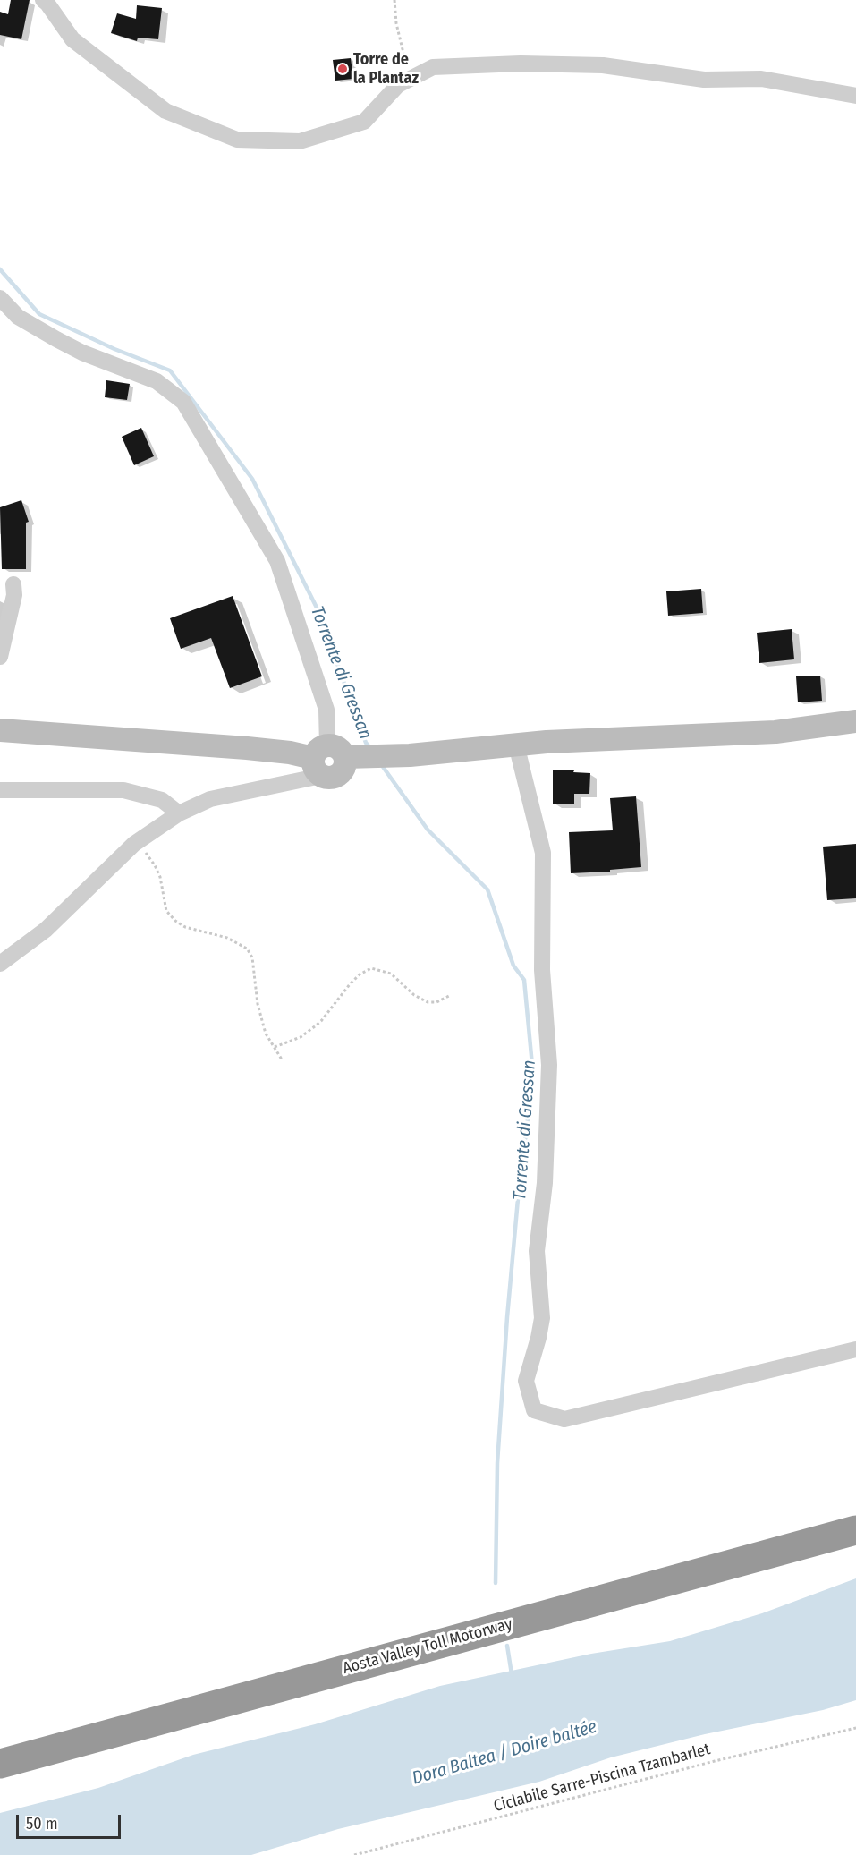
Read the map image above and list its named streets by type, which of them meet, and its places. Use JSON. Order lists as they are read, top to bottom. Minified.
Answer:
{"streets":{"highway":["Aosta Valley Toll Motorway"],"path":["Ciclabile Sarre-Piscina Tzambarlet"]},"water":["Torrente di Gressan","Dora Baltea / Doire baltée"],"places":["Torre de la Plantaz"],"scale_bar":"50 m"}
